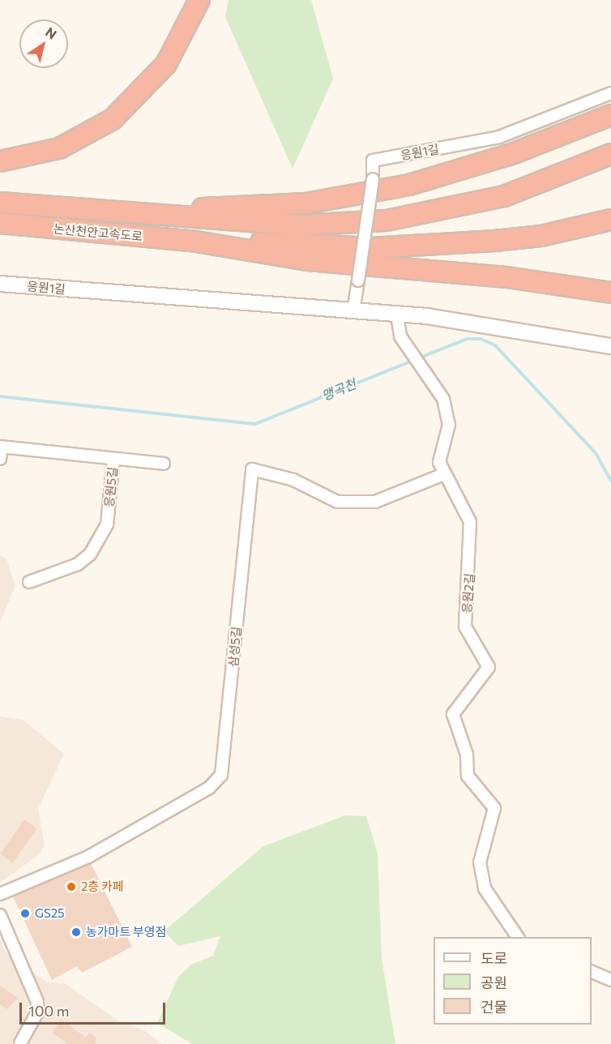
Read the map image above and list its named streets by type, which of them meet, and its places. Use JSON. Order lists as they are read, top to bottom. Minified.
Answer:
{"streets":{"highway":["논산천안고속도로"],"street":["응원1길","응원5길","응원2길","삼성5길"]},"crossings":[["응원1길","응원2길"],["응원2길","삼성5길"]],"water":["맹곡천"],"places":["2층 카페","GS25","농가마트 부영점"],"legend":["도로","공원","건물"],"scale_bar":"100 m","north":"top right"}
